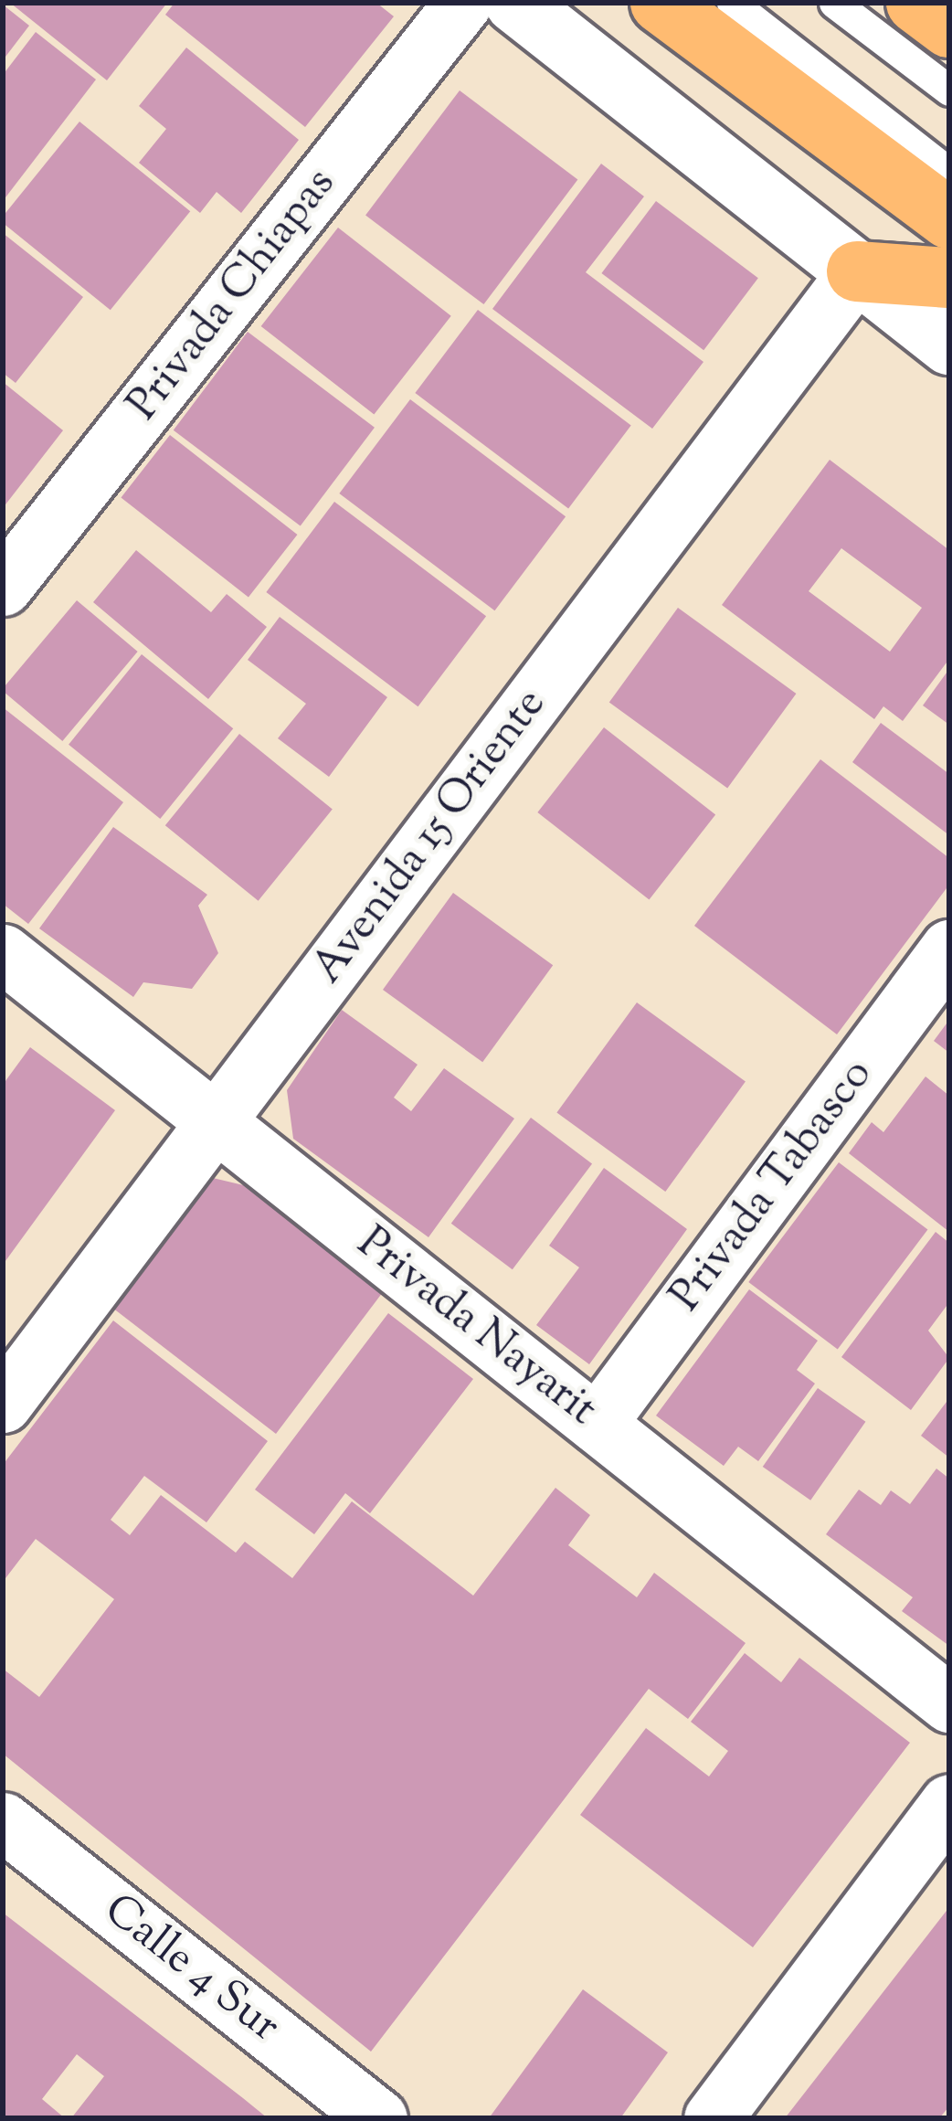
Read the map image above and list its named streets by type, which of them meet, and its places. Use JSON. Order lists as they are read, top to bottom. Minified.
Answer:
{"streets":{"street":["Privada Chiapas","Avenida 15 Oriente","Privada Tabasco","Privada Nayarit","Calle 4 Sur"]},"crossings":[["Avenida 15 Oriente","Privada Nayarit"],["Privada Tabasco","Privada Nayarit"]]}
